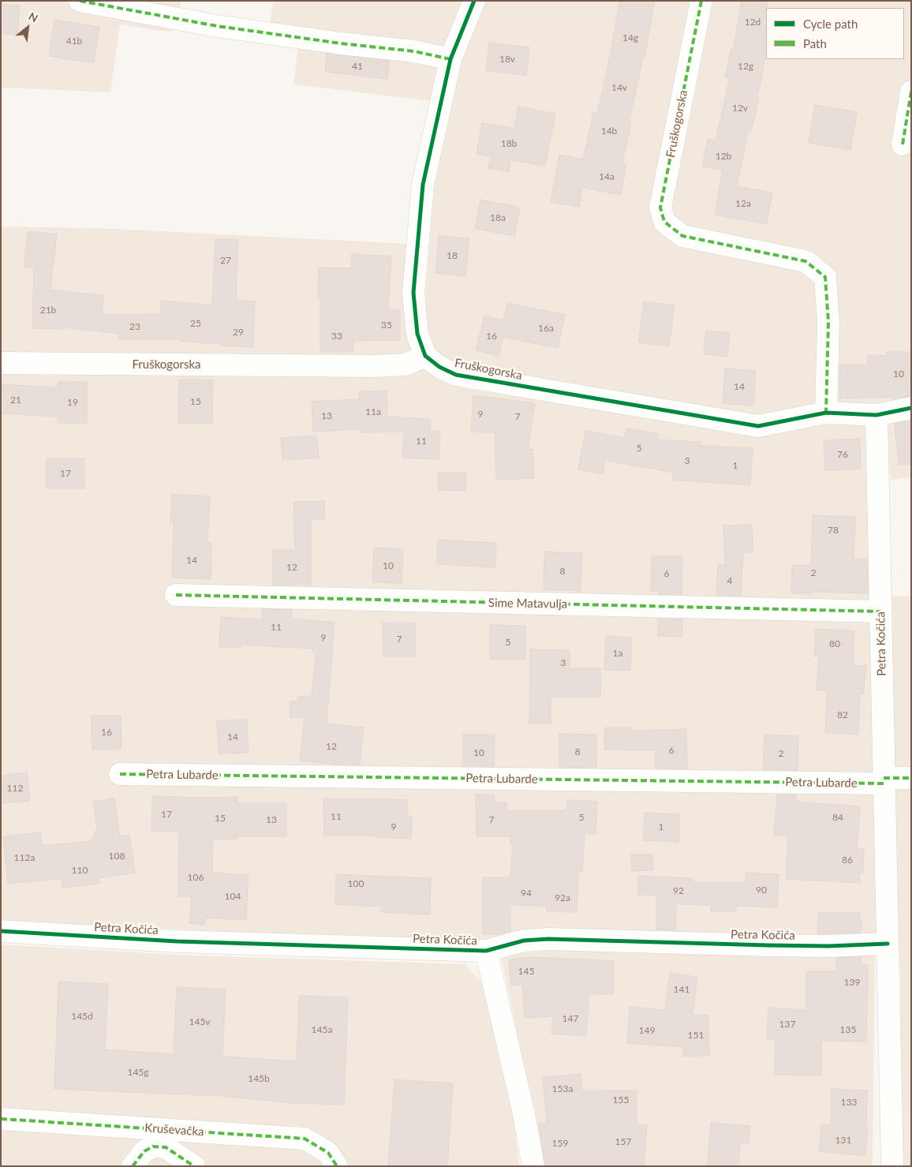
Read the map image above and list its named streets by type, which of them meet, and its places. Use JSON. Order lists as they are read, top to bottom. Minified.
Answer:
{"streets":{"street":["Fruškogorska","Sime Matavulja","Petra Kočića","Petra Lubarde","Kruševačka"]},"crossings":[["Fruškogorska","Petra Kočića"],["Sime Matavulja","Petra Kočića"],["Petra Kočića","Petra Lubarde"]],"house_numbers":["12d","14g","41b","18v","41","12g","14v","12v","14b","18b","12b","14a","12a","18a","18","27","21b","25","35","23","16a","29","33","16","10","14","21","15","19","11a","9","13","7","11","5","76","3","1","17","78","14","10","12","8","2","6","4","11","9","7","5","80","1a","3","82","16","14","12","6","8","10","2","112","17","11","5","84","15","13","7","9","1","108","112a","86","110","106","100","90","92","94","104","92a","145","139","141","145d","147","145v","137","145a","135","149","151","145g","145b","153a","155","133","131","157","159"],"legend":["Cycle path","Path"],"north":"top right"}
